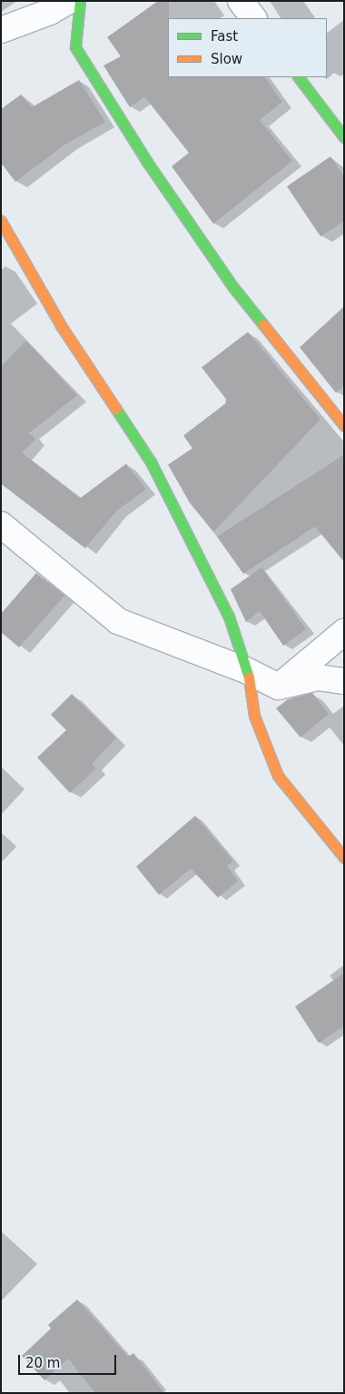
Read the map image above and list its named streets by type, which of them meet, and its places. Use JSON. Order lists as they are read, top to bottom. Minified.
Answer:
{"legend":["Fast","Slow"],"scale_bar":"20 m"}
